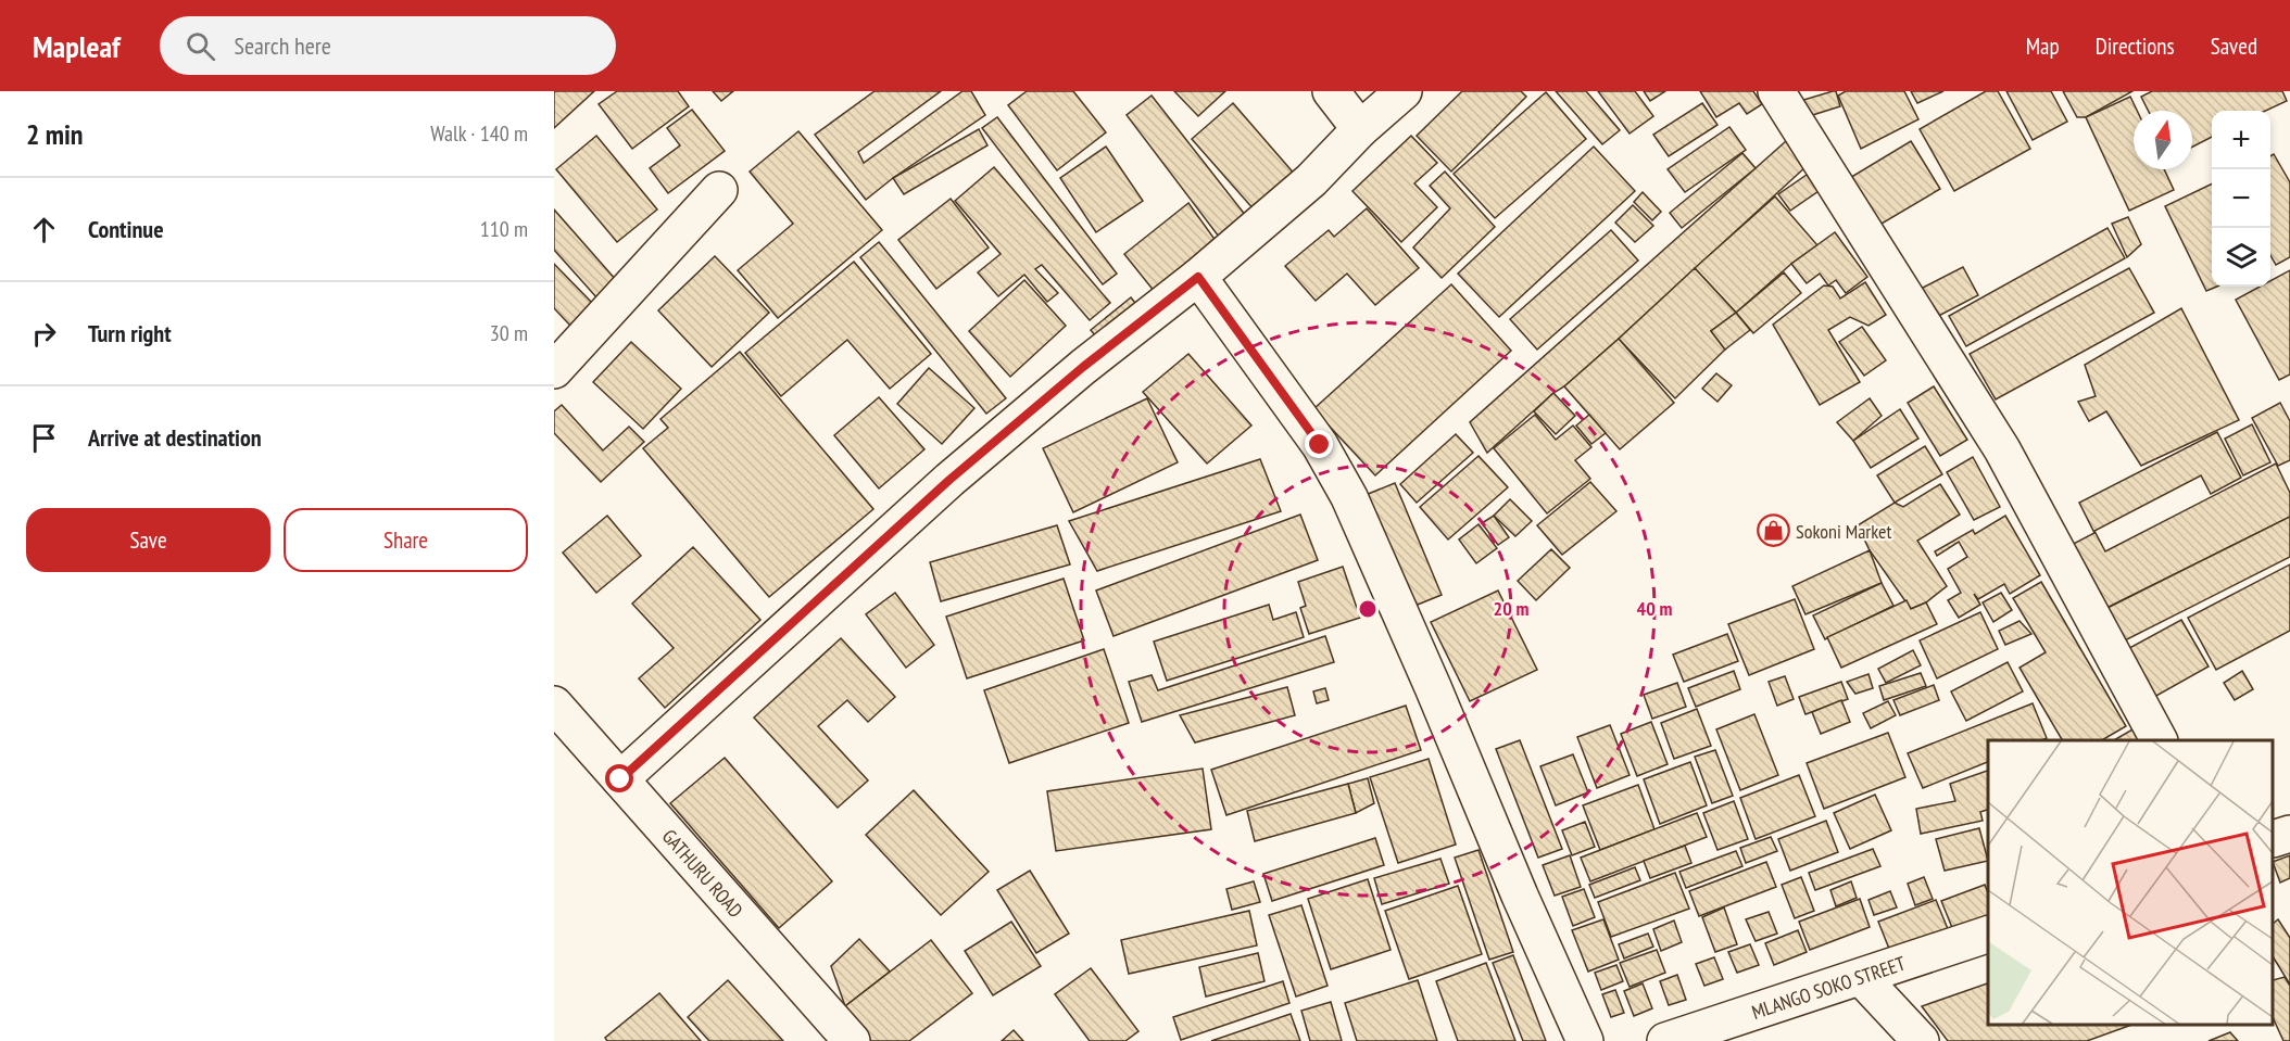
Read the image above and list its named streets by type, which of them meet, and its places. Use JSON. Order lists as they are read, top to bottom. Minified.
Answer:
{"streets":{"street":["GATHURU ROAD","MLANGO SOKO STREET"]},"places":{"shop":["Sokoni Market"]},"north":"top","page":{"header":"Mapleaf","search":"Search here","nav":["Map","Directions","Saved"],"heading":["2 min","Walk · 140 m"],"map_buttons":["+","−"],"list":[["Continue","110 m"],["Turn right","30 m"],"Arrive at destination"],"buttons":["Save","Share"]},"rings":["20 m","40 m"]}
